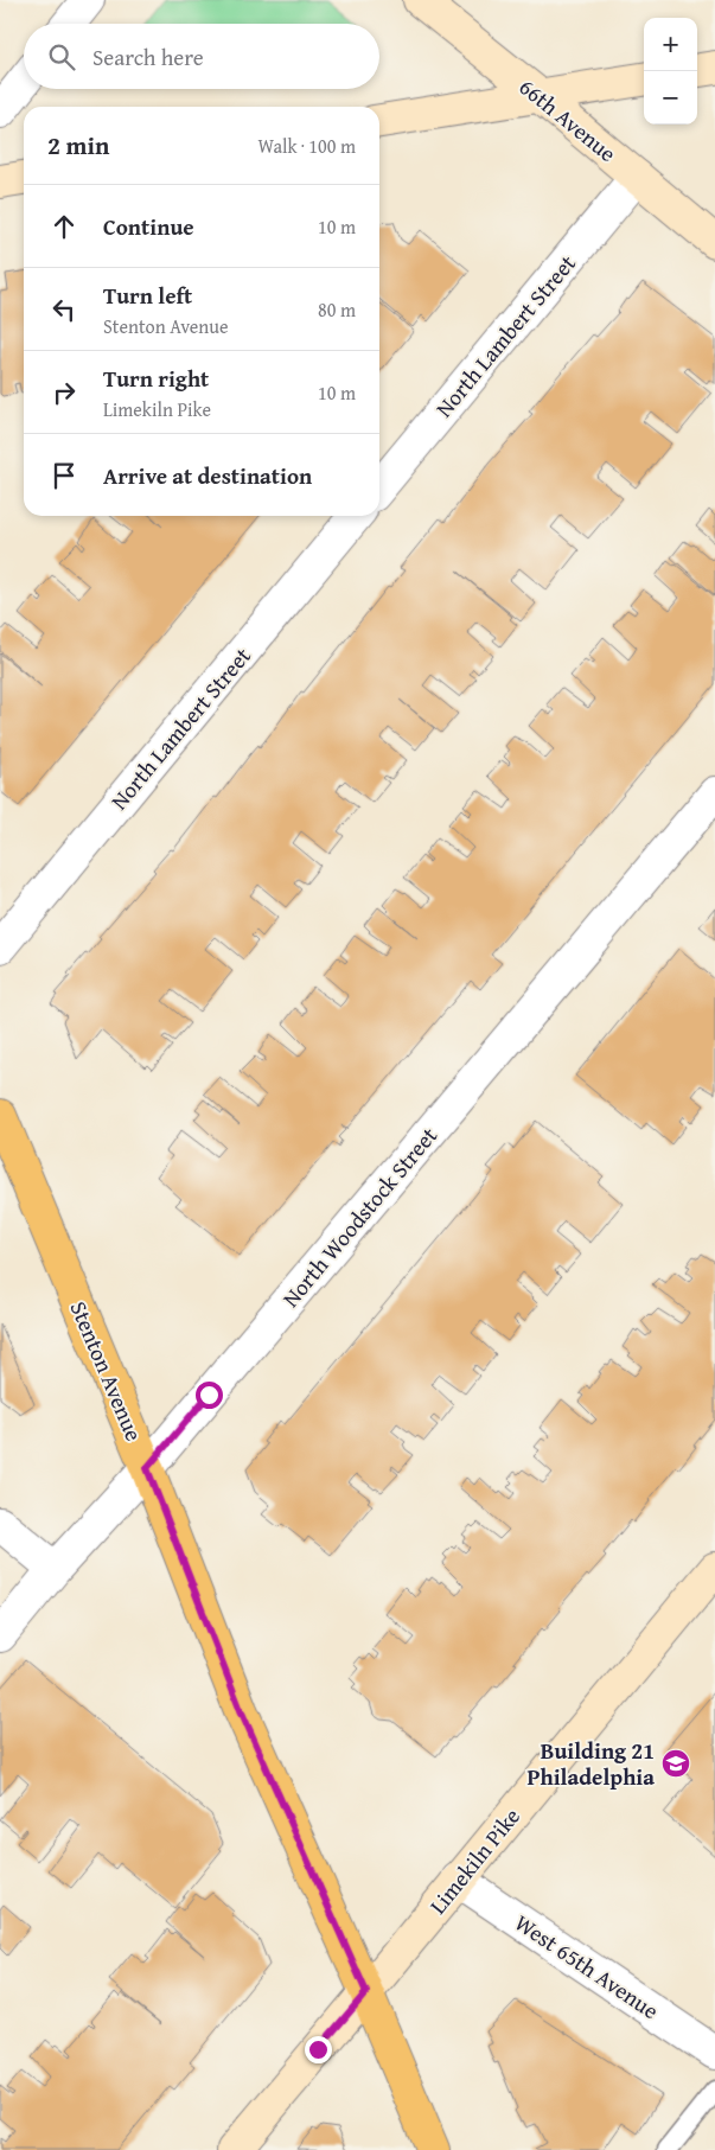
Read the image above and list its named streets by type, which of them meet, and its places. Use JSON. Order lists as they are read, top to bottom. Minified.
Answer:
{"streets":{"main road":["Stenton Avenue"],"street":["66th Avenue","North Lambert Street","North Woodstock Street","Limekiln Pike","West 65th Avenue"]},"crossings":[["66th Avenue","North Lambert Street"],["North Woodstock Street","Stenton Avenue"],["Stenton Avenue","Limekiln Pike"],["Limekiln Pike","West 65th Avenue"]],"places":{"school or university":["Building 21 Philadelphia"]},"page":{"map_buttons":["+","−"],"search":"Search here","heading":["2 min","Walk · 100 m"],"list":[["Continue","10 m"],["Turn left","Stenton Avenue","80 m"],["Turn right","Limekiln Pike","10 m"],"Arrive at destination"]}}
